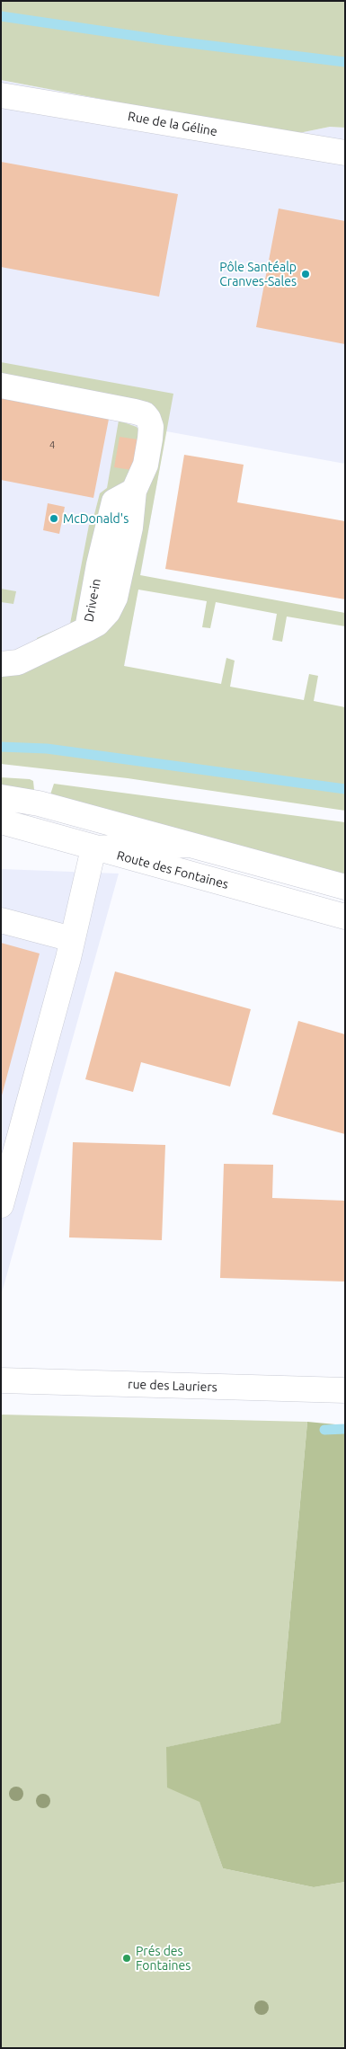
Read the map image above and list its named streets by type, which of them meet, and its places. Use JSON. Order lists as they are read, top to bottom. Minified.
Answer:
{"streets":{"street":["Rue de la Géline","Drive-in","Route des Fontaines","rue des Lauriers"]},"places":["Pôle Santéalp Cranves-Sales","McDonald's","Prés des Fontaines"],"house_numbers":["4"]}
